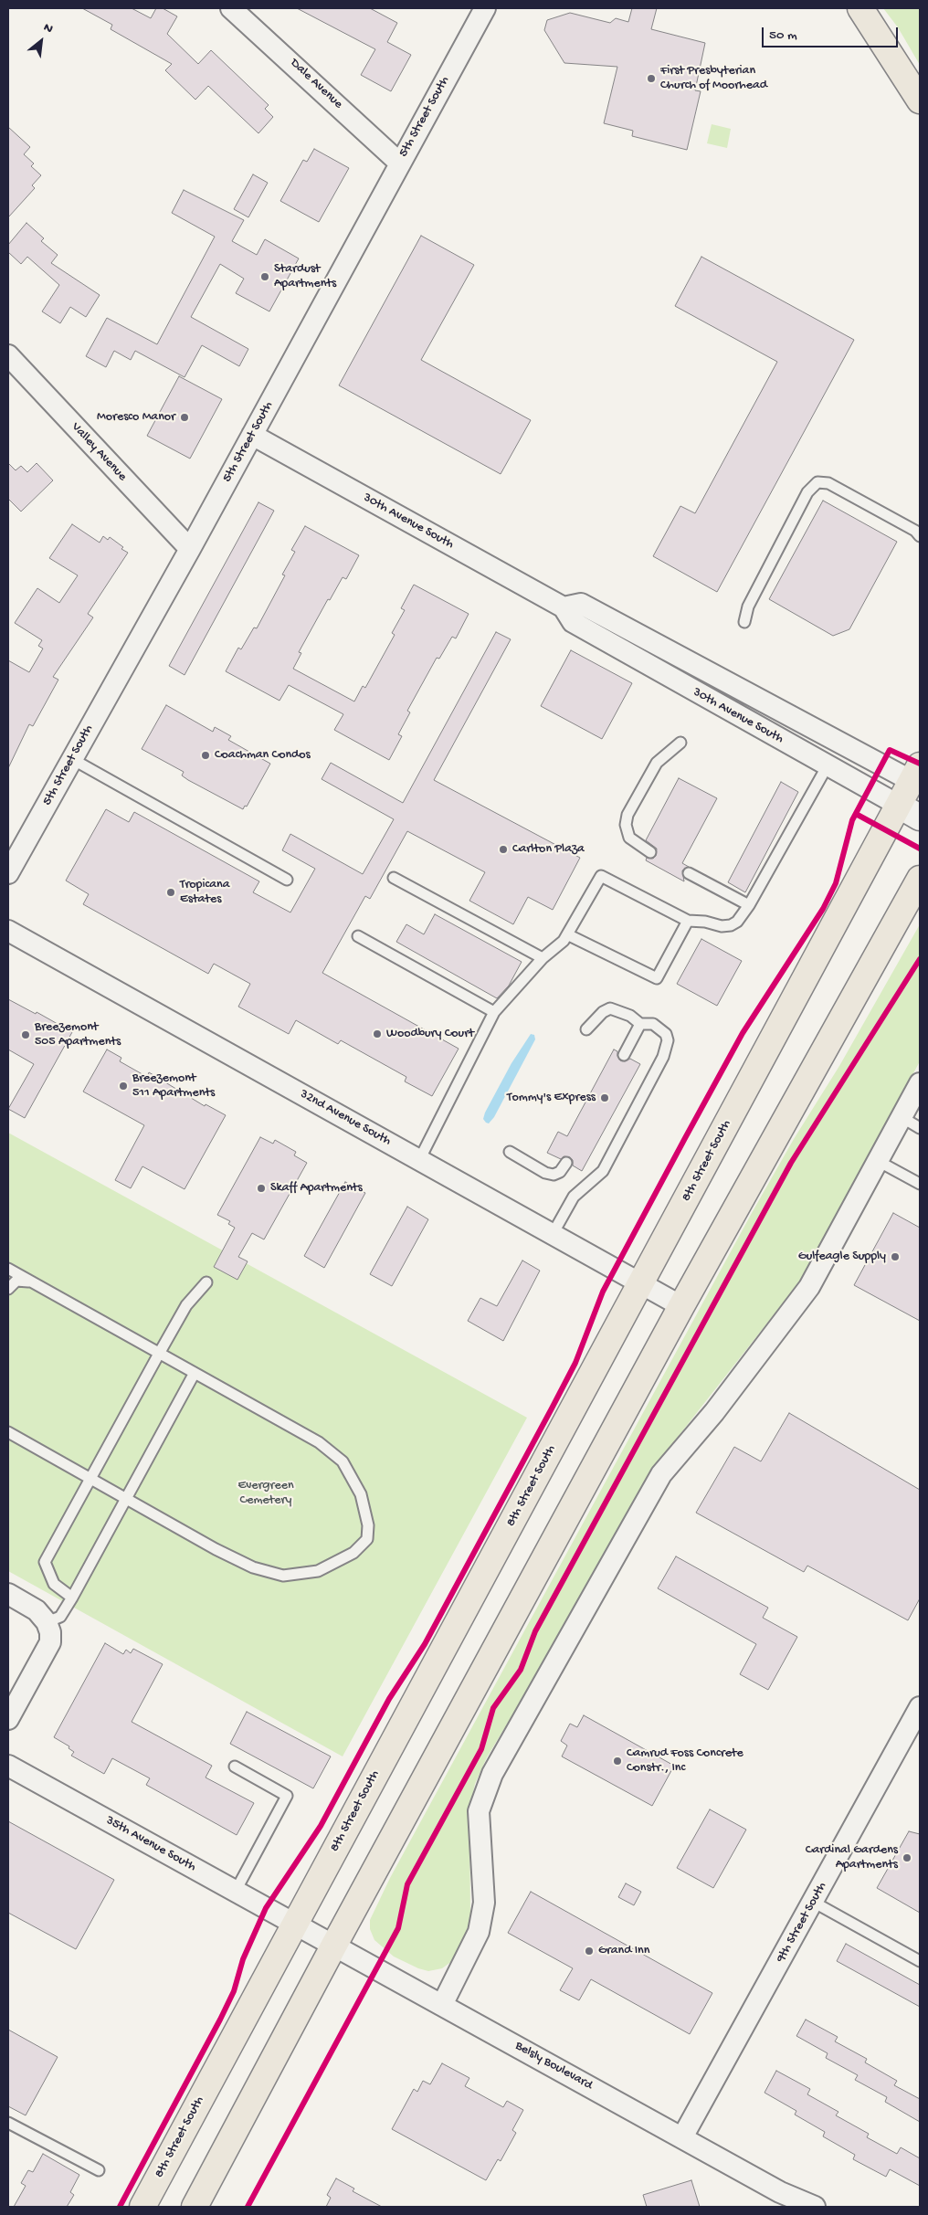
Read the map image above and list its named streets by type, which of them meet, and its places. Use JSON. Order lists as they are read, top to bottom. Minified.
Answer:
{"streets":{"main road":["8th Street South"],"street":["Dale Avenue","5th Street South","Valley Avenue","30th Avenue South","32nd Avenue South","35th Avenue South","9th Street South","Belsly Boulevard"]},"crossings":[["Dale Avenue","5th Street South"],["5th Street South","Valley Avenue"],["5th Street South","30th Avenue South"],["30th Avenue South","8th Street South"],["32nd Avenue South","8th Street South"],["8th Street South","35th Avenue South"],["8th Street South","Belsly Boulevard"],["35th Avenue South","Belsly Boulevard"],["9th Street South","Belsly Boulevard"]],"parks":["Evergreen Cemetery"],"places":["First Presbyterian Church of Moorhead","Stardust Apartments","Moresco Manor","Coachman Condos","Carlton Plaza","Tropicana Estates","Woodbury Court","Breezemont 505 Apartments","Breezemont 511 Apartments","Tommy's Express","Skaff Apartments","Gulfeagle Supply","Camrud Foss Concrete Constr., Inc","Cardinal Gardens Apartments","Grand Inn"],"scale_bar":"50 m","north":"top right"}
